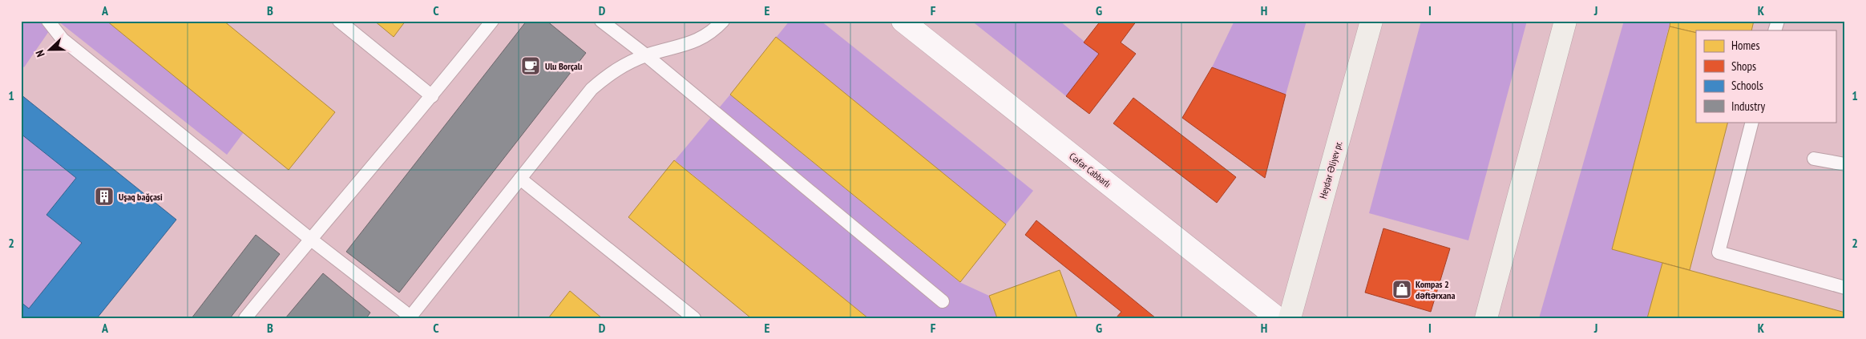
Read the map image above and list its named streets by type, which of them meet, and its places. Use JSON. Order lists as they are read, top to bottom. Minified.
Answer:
{"streets":{"main road":["Heydər Əliyev pr."],"street":["Cəfər Cabbarlı"]},"places":{"cafe":["Ulu Borçalı"],"building":["Uşaq bağçasi"],"shop":["Kompas 2 dəftərxana"]},"legend":["Homes","Shops","Schools","Industry"],"north":"left","grid":{"columns":["A","B","C","D","E","F","G","H","I","J","K"],"rows":["1","2"]}}
